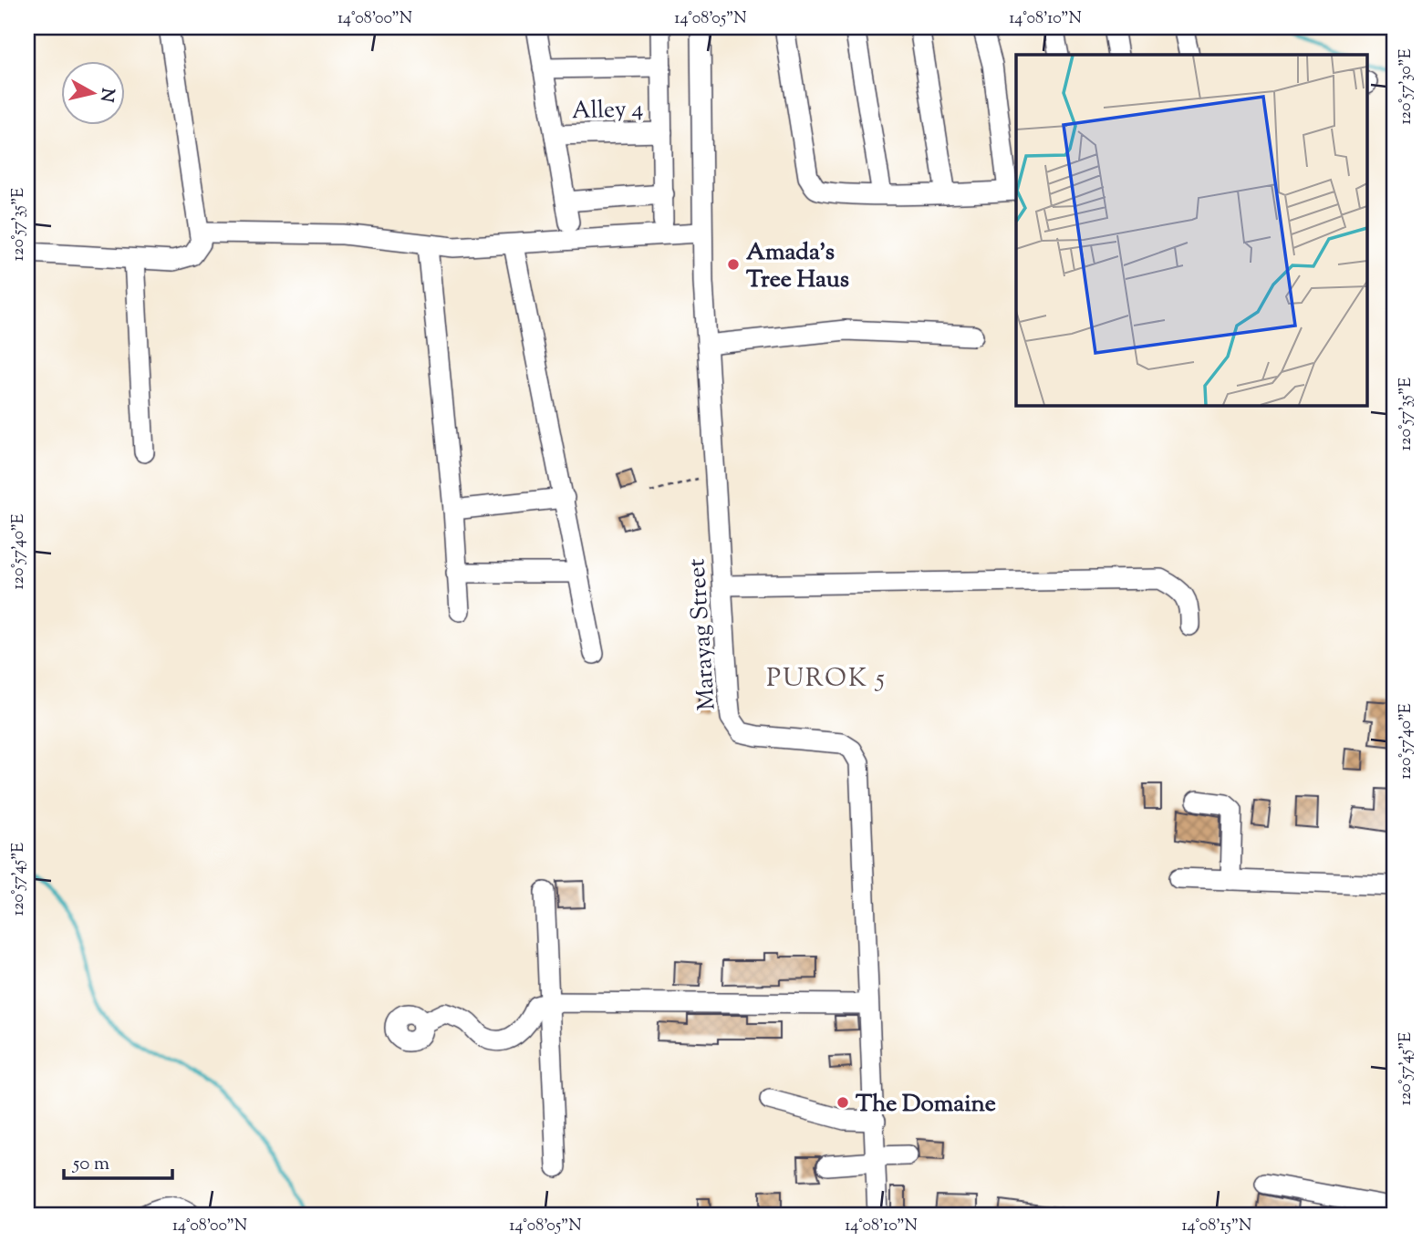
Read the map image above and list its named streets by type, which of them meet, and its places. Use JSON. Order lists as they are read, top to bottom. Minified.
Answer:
{"streets":{"street":["Alley 4","Marayag Street"]},"districts":["PUROK 5"],"places":["Amada's Tree Haus","The Domaine"],"scale_bar":"50 m","north":"right","coordinates":["14°08'00\"N","14°08'05\"N","14°08'10\"N","120°57'30\"E","120°57'35\"E","120°57'40\"E","120°57'45\"E","14°08'15\"N"]}
